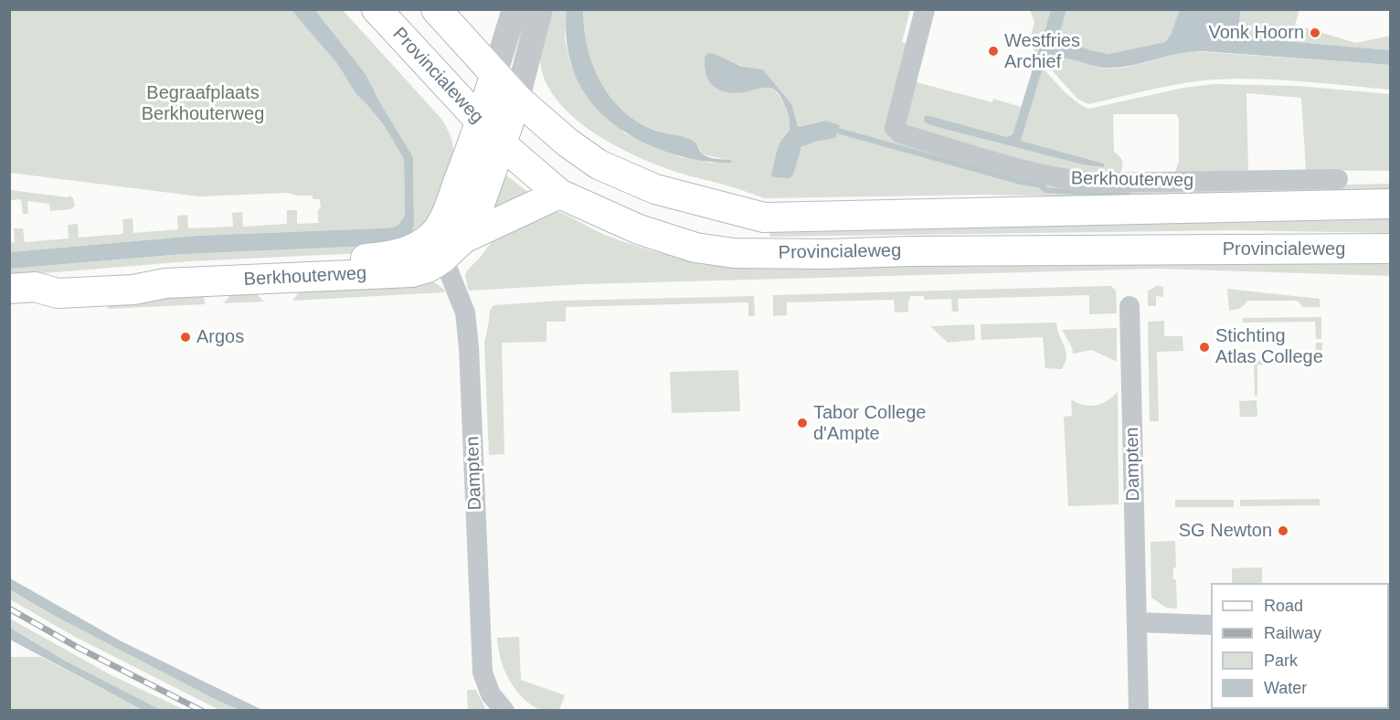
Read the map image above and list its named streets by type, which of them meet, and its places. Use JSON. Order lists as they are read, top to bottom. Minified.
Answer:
{"streets":{"main road":["Provincialeweg","Berkhouterweg"],"street":["Dampten"]},"crossings":[["Provincialeweg","Berkhouterweg"],["Berkhouterweg","Dampten"]],"parks":["Begraafplaats Berkhouterweg"],"places":["Vonk Hoorn","Westfries Archief","Argos","Stichting Atlas College","Tabor College d'Ampte","SG Newton"],"legend":["Road","Railway","Park","Water"]}
